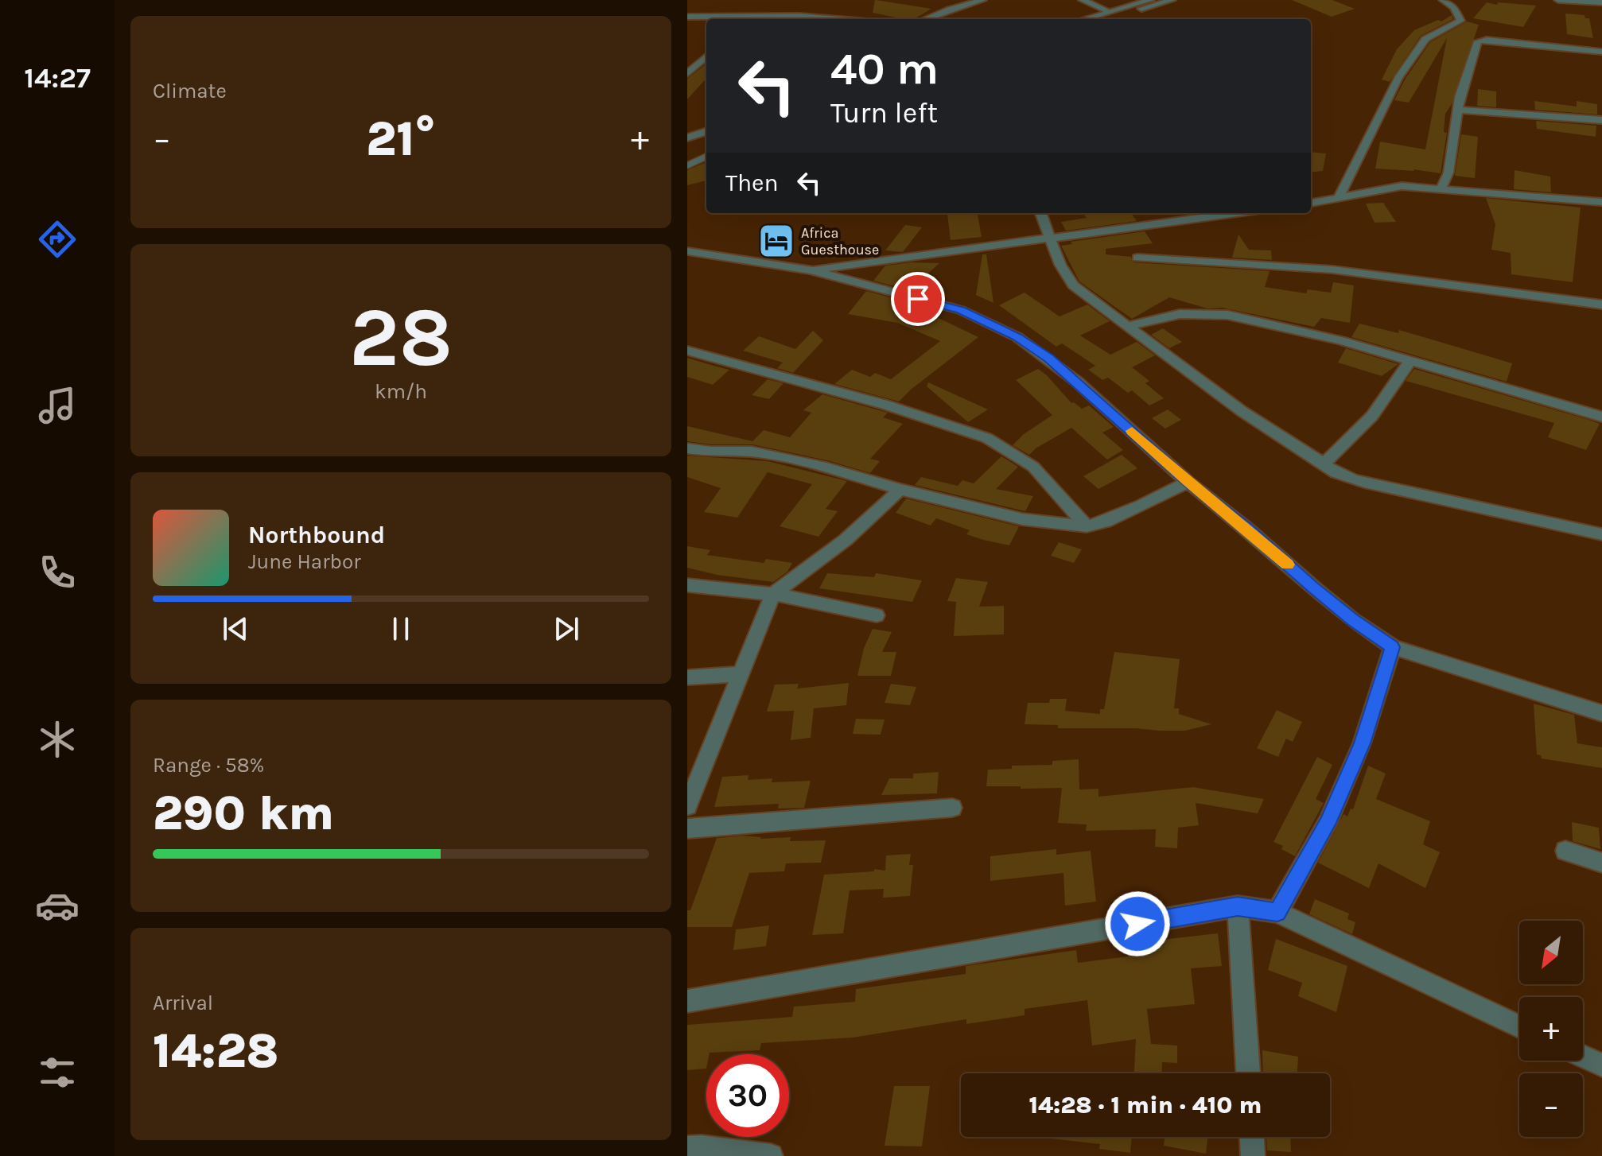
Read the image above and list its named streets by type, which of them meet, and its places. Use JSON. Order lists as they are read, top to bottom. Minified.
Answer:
{"places":{"hotel":["Africa Guesthouse"]},"north":"bottom left","page":{"tabs":"14:27","tile":["Climate",["28","km/h"],["Range · 58%","290 km"],["Arrival","14:28"]],"turn":["40 m","Turn left"],"heat":["−","21°","+"],"then":"Then","song":["Northbound","June Harbor"],"map_buttons":["+","−"],"limit":"30","trip":"14:28 · 1 min · 410 m"}}
